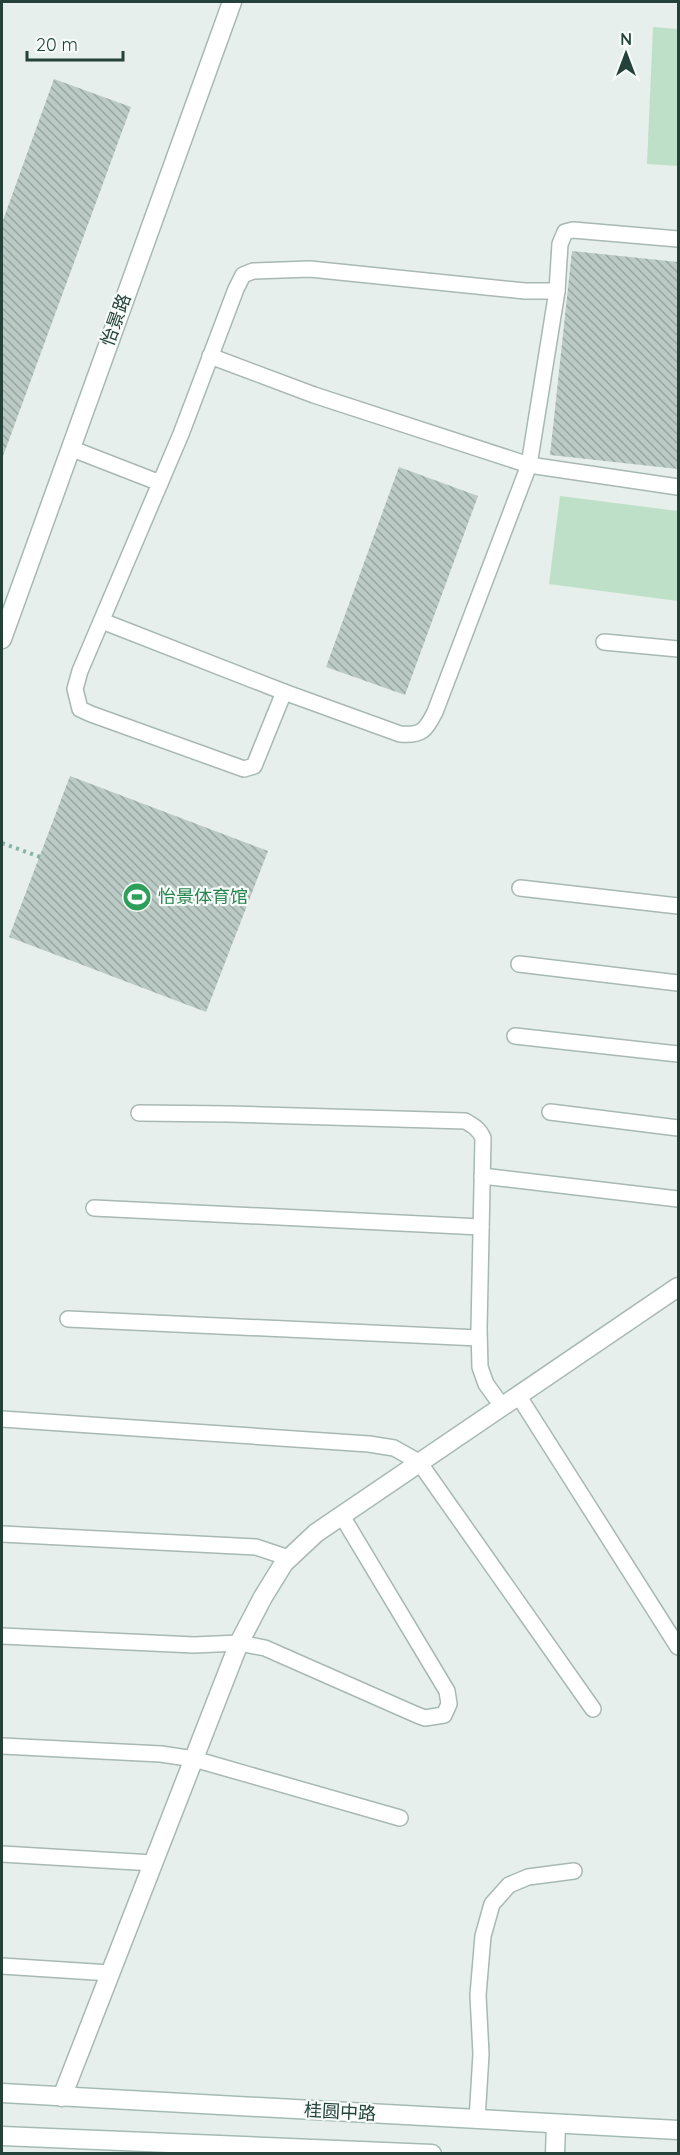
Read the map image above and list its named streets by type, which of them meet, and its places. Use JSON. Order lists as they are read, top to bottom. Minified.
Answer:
{"streets":{"street":["怡景路","桂圆中路"]},"places":{"sports":["怡景体育馆"]},"scale_bar":"20 m","north":"top"}
